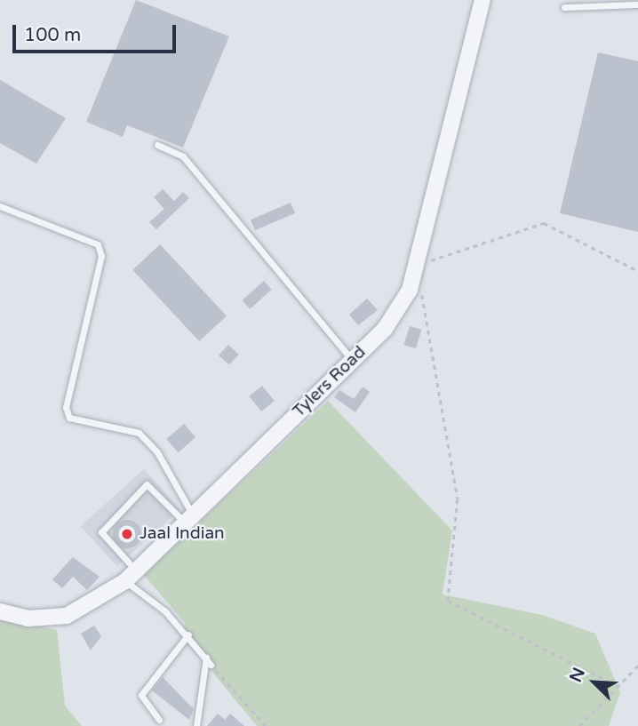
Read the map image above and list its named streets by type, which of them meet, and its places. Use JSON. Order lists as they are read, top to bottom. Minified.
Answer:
{"streets":{"street":["Tylers Road"]},"places":["Jaal Indian"],"scale_bar":"100 m","north":"top left"}
